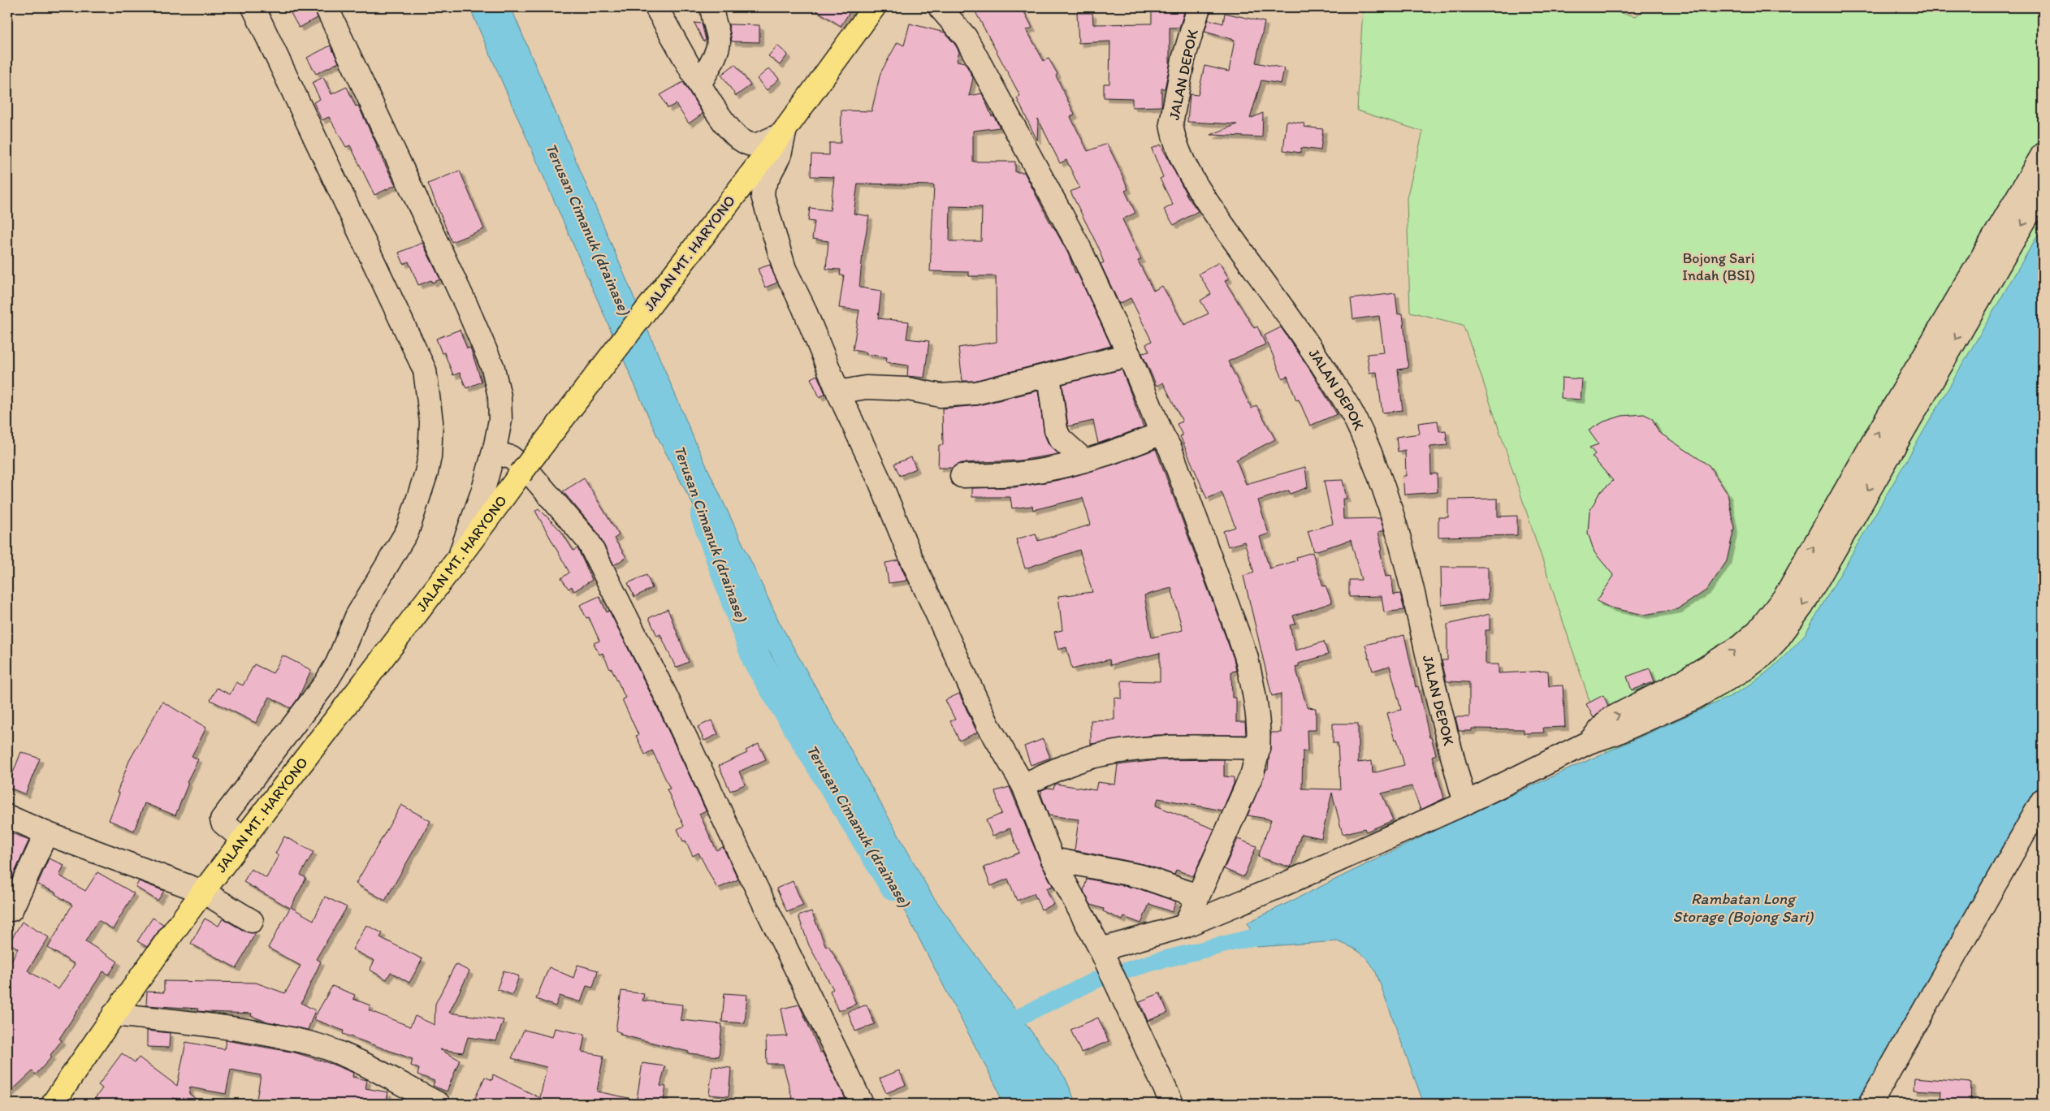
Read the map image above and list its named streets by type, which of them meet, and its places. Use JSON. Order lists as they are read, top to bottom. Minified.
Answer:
{"streets":{"main road":["JALAN MT. HARYONO"],"street":["JALAN DEPOK"]},"water":["Terusan Cimanuk (drainase)","Rambatan Long Storage (Bojong Sari)"],"parks":["Bojong Sari Indah (BSI)"]}
